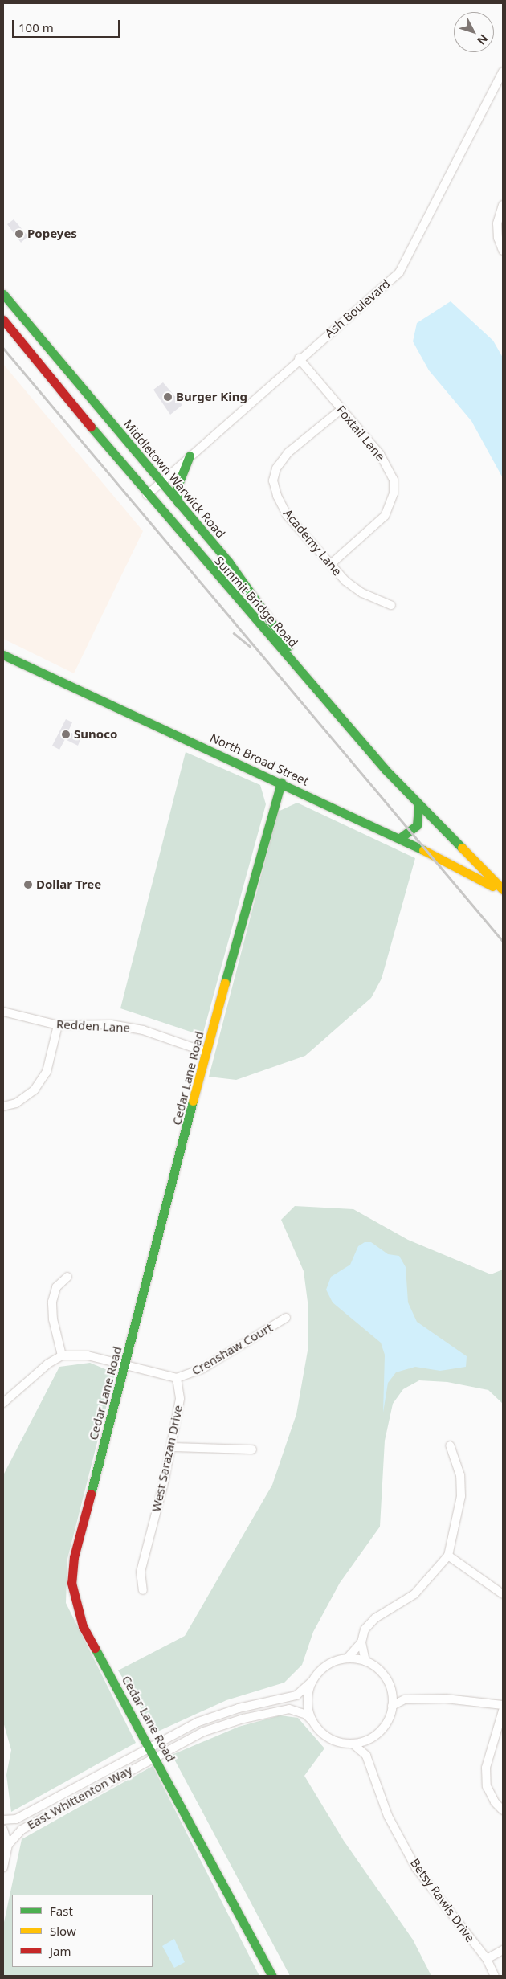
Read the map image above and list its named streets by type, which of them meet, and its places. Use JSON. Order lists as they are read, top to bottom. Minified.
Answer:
{"streets":{"main road":["Middletown Warwick Road","Summit Bridge Road","North Broad Street","Cedar Lane Road"],"street":["Ash Boulevard","Foxtail Lane","Academy Lane","Redden Lane","Crenshaw Court","West Sarazan Drive","East Whittenton Way","Betsy Rawls Drive"]},"crossings":[["Ash Boulevard","Foxtail Lane"],["Ash Boulevard","Middletown Warwick Road"],["Ash Boulevard","Summit Bridge Road"],["Foxtail Lane","Academy Lane"],["Middletown Warwick Road","Summit Bridge Road"],["Summit Bridge Road","North Broad Street"],["North Broad Street","Cedar Lane Road"],["Redden Lane","Cedar Lane Road"],["Cedar Lane Road","East Whittenton Way"],["Crenshaw Court","West Sarazan Drive"],["East Whittenton Way","Betsy Rawls Drive"]],"places":["Popeyes","Burger King","Sunoco","Dollar Tree"],"legend":["Fast","Slow","Jam"],"scale_bar":"100 m","north":"bottom right"}
